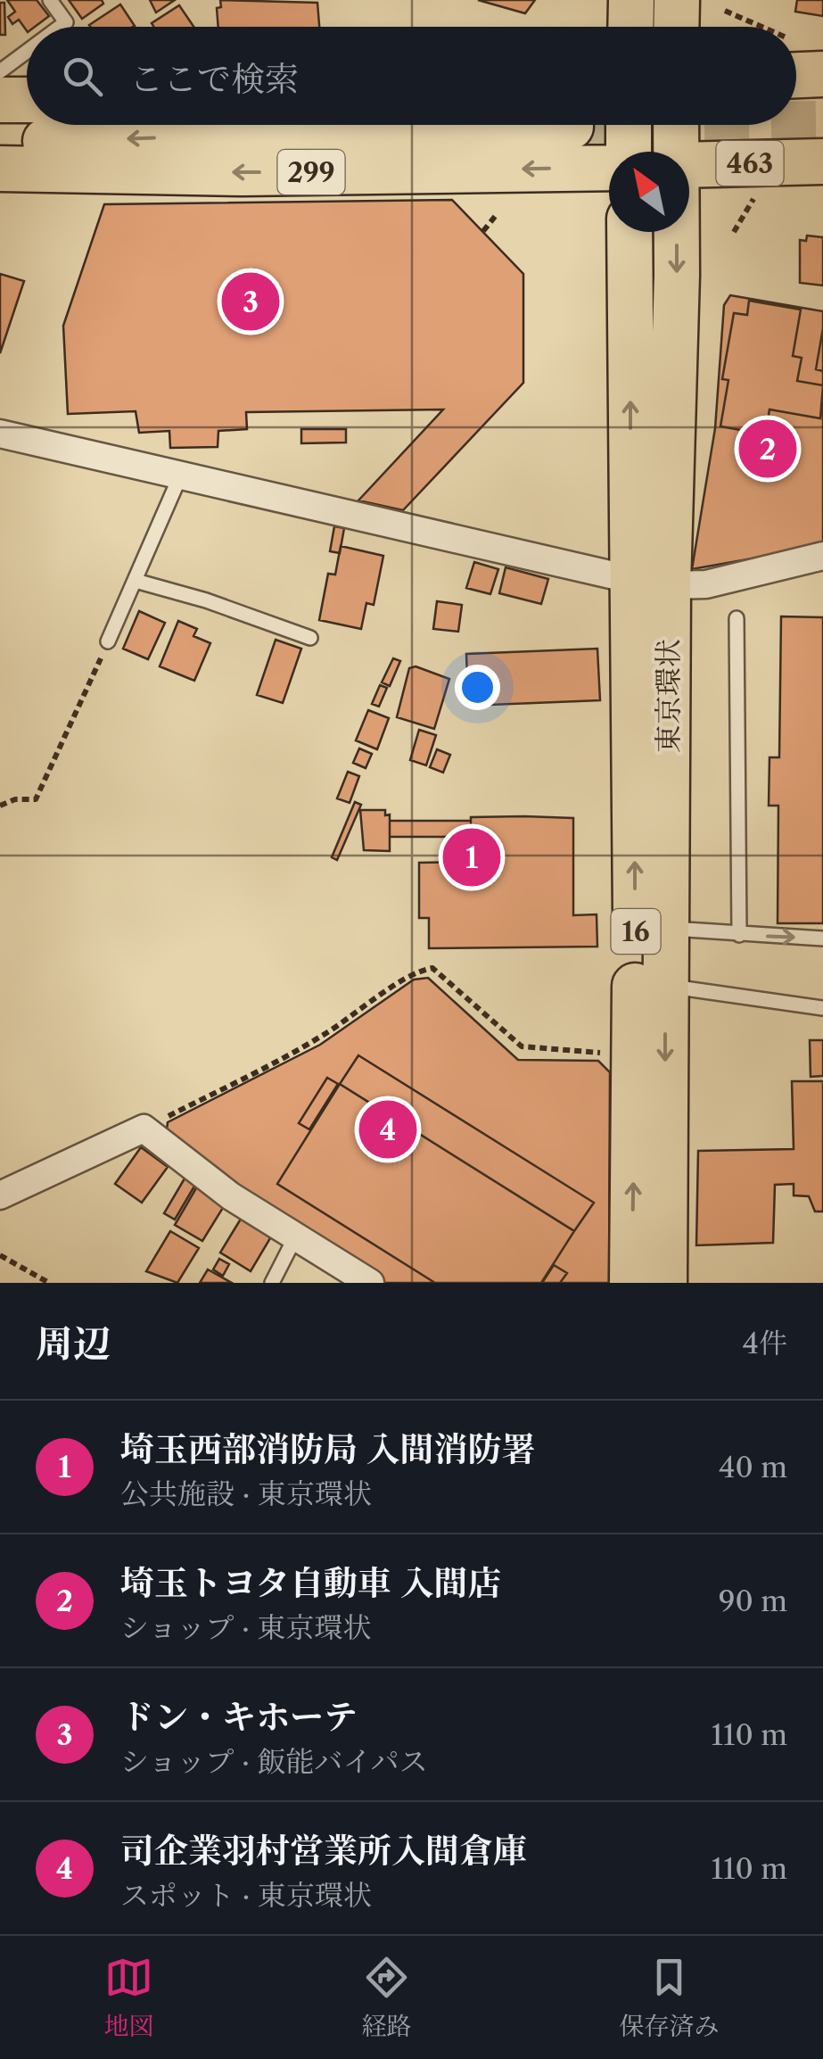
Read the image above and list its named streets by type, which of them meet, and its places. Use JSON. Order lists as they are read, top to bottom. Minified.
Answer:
{"streets":{"highway":["463","299","東京環状","16"]},"north":"top left","page":{"search":"ここで検索","pins":["3","2","1","4"],"heading":["周辺","4件"],"list":[{"mark":"1","name":"埼玉西部消防局 入間消防署","note":"公共施設 · 東京環状","value":"40 m"},{"mark":"2","name":"埼玉トヨタ自動車 入間店","note":"ショップ · 東京環状","value":"90 m"},{"mark":"3","name":"ドン・キホーテ","note":"ショップ · 飯能バイパス","value":"110 m"},{"mark":"4","name":"司企業羽村営業所入間倉庫","note":"スポット · 東京環状","value":"110 m"}],"nav":["地図","経路","保存済み"]}}
